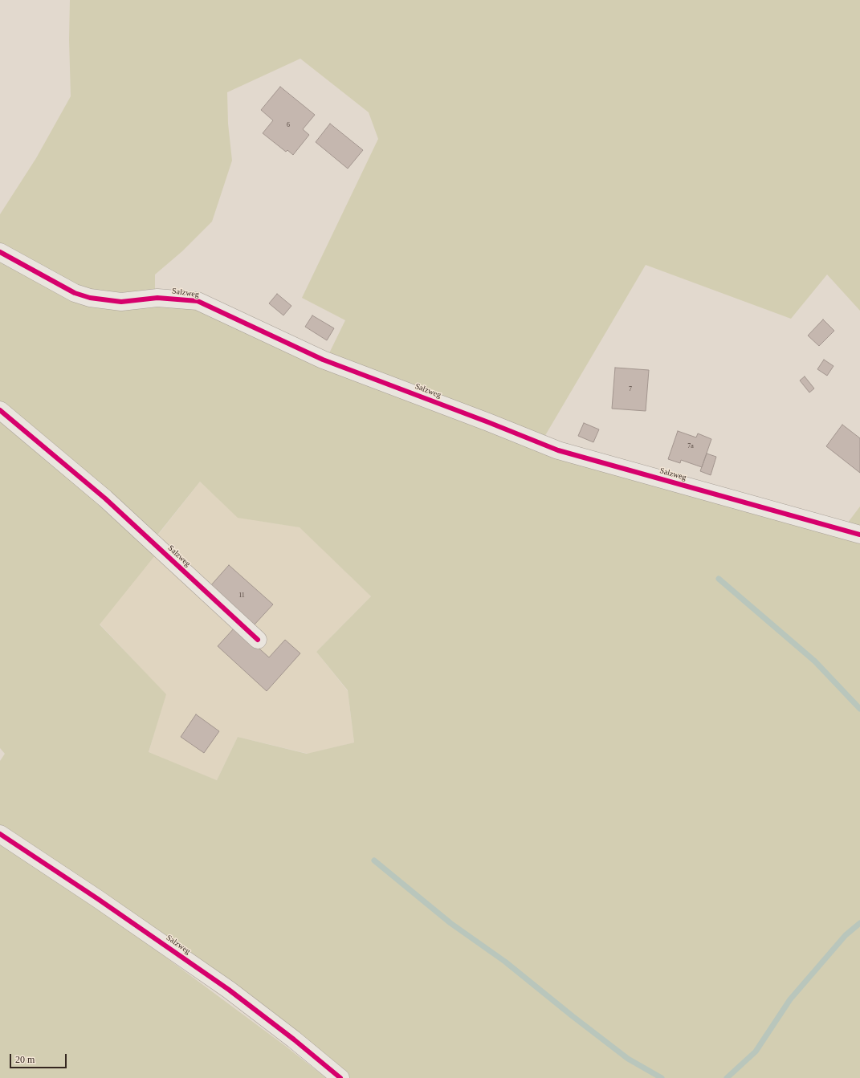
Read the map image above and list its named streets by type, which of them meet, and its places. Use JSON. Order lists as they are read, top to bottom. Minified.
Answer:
{"streets":{"street":["Salzweg"]},"house_numbers":["6","7","7a","11"],"scale_bar":"20 m"}
